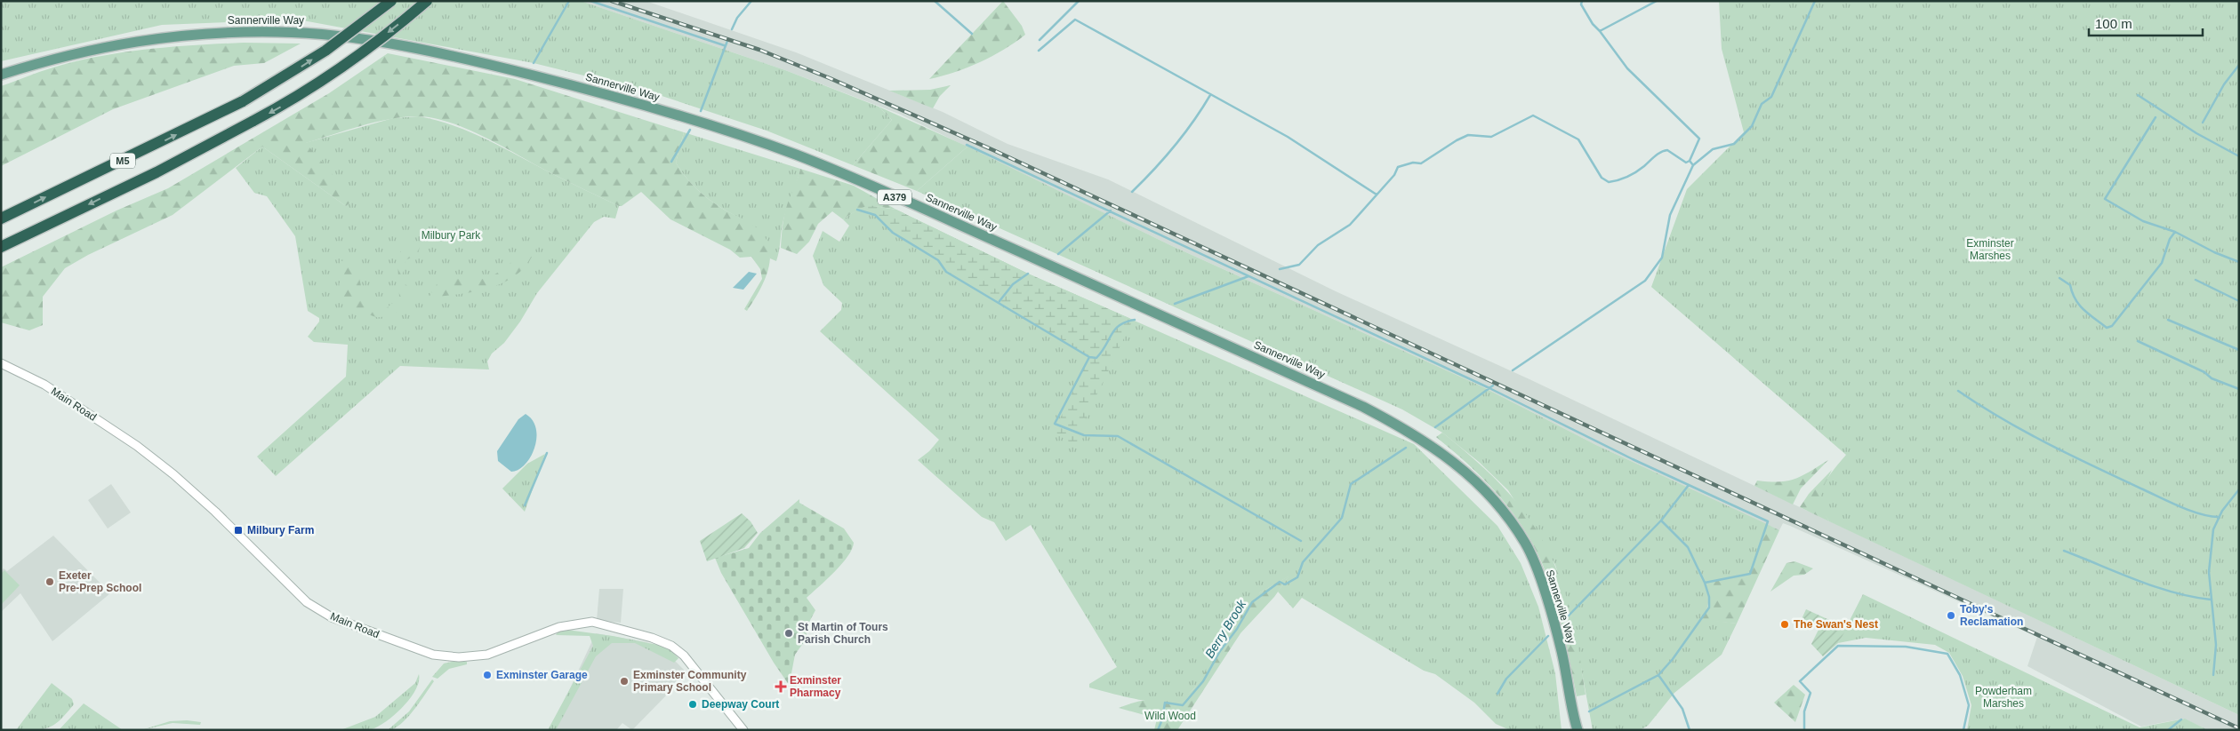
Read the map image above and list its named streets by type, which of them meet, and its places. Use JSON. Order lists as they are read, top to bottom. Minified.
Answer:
{"streets":{"highway":["M5"],"main road":["Sannerville Way","A379"],"street":["Main Road"]},"water":["Berry Brook"],"parks":["Milbury Park","Exminster Marshes","Powderham Marshes","Wild Wood"],"places":{"transit":["Milbury Farm"],"other":["Exeter Pre-Prep School","Toby's Reclamation","The Swan's Nest","St Martin of Tours Parish Church","Exminster Garage","Exminster Community Primary School","Deepway Court"],"health":["Exminster Pharmacy"]},"scale_bar":"100 m"}
